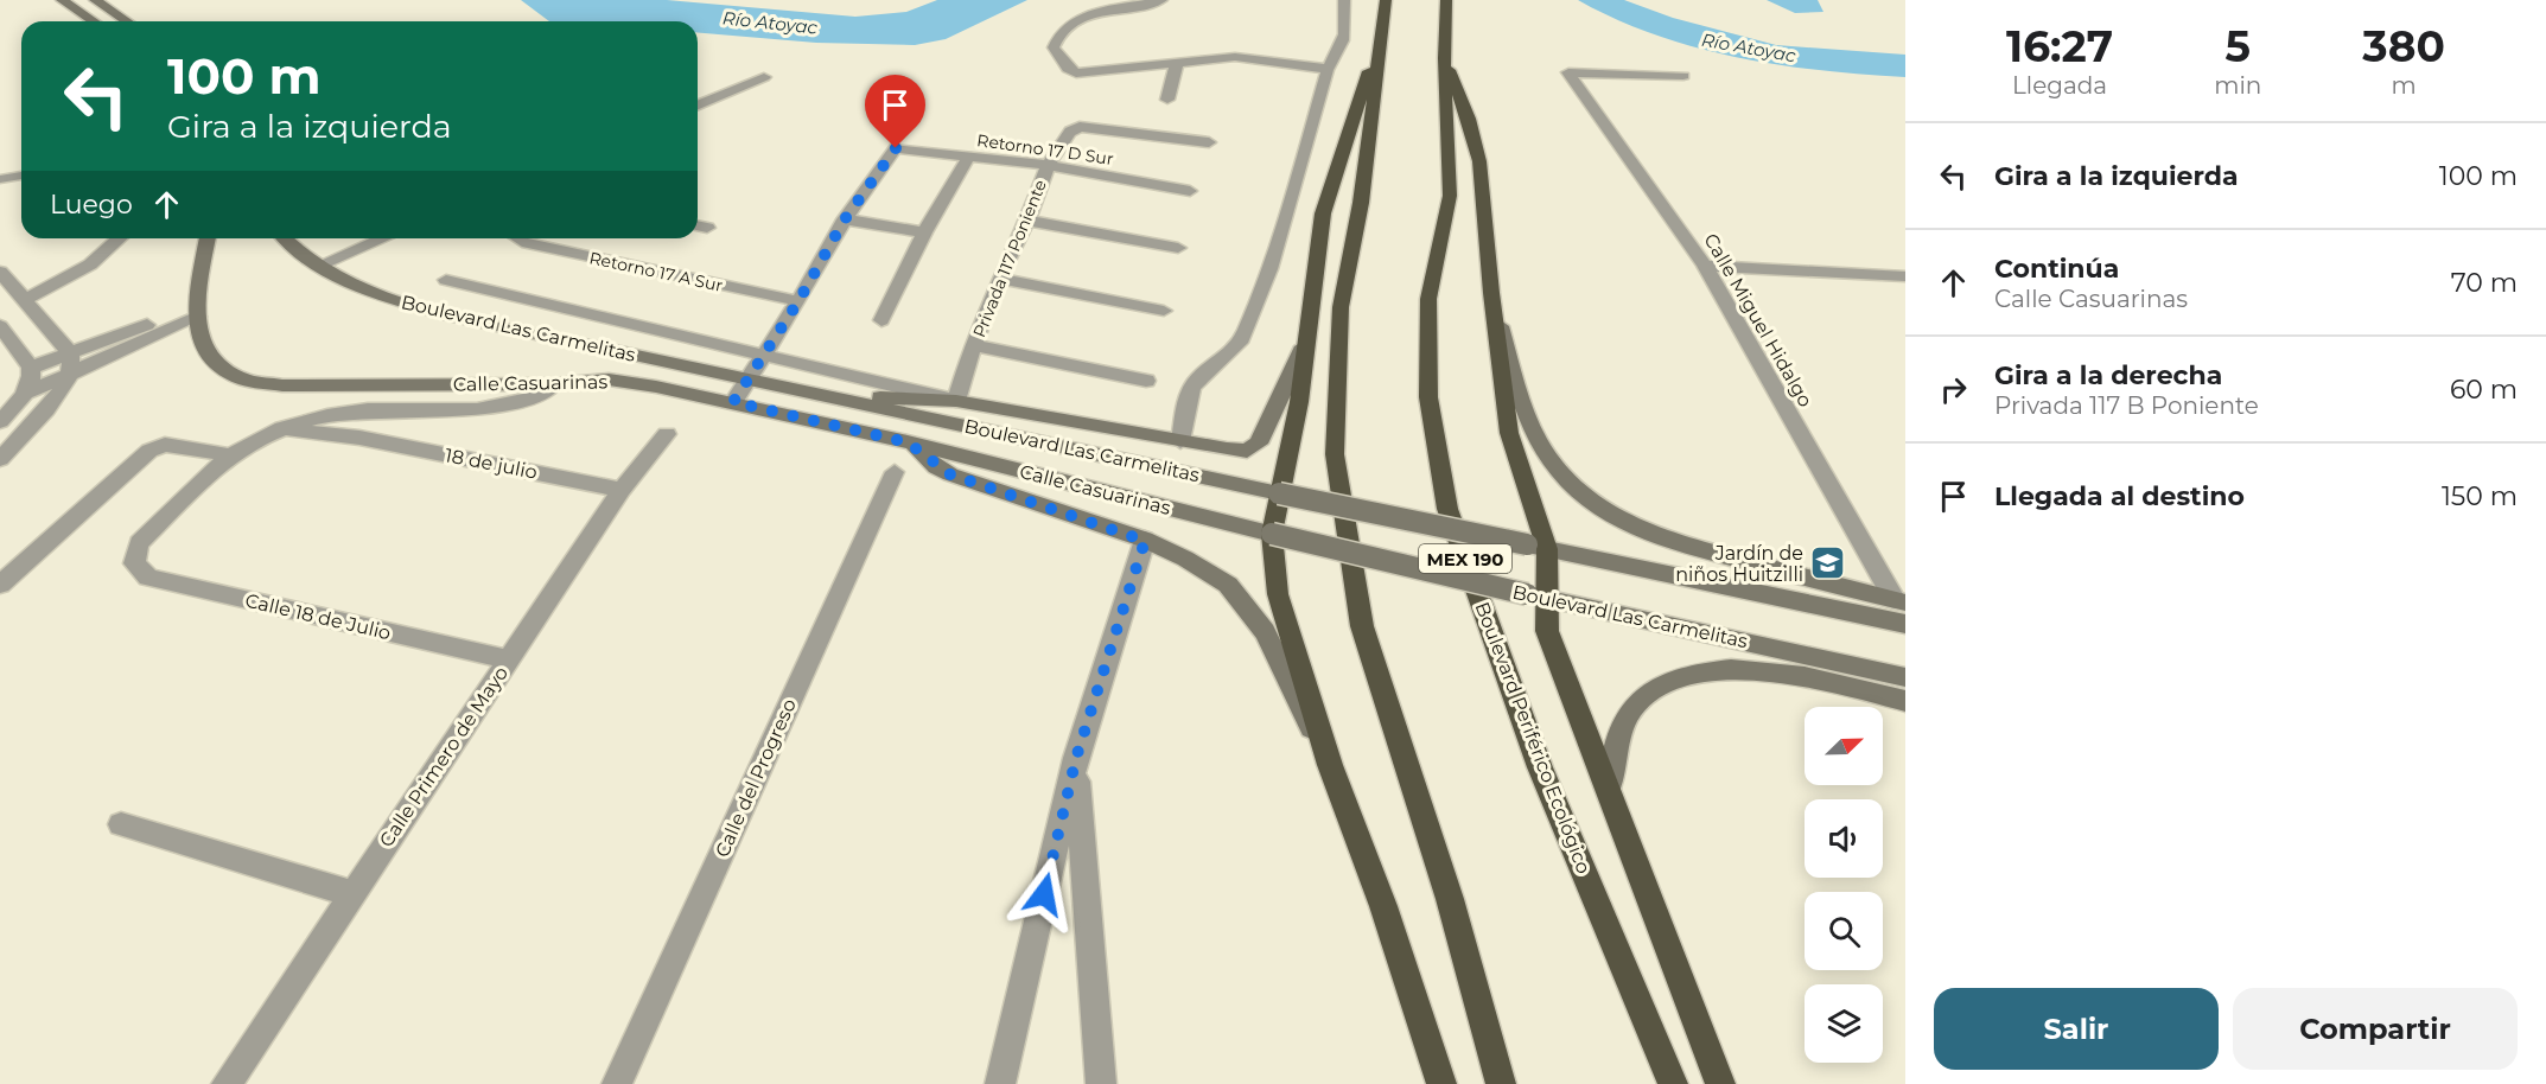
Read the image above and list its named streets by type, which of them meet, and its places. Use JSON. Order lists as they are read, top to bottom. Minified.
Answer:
{"streets":{"highway":["MEX 190","Boulevard Periférico Ecológico"],"main road":["Boulevard Las Carmelitas","Calle Casuarinas"],"street":["Retorno 17 D Sur","Privada 117 Poniente","Retorno 17 A Sur","Calle Miguel Hidalgo","18 de julio","Calle 18 de Julio","Calle Primero de Mayo","Calle del Progreso"]},"crossings":[["Retorno 17 D Sur","Privada 117 Poniente"],["Boulevard Las Carmelitas","Calle Casuarinas"],["18 de julio","Calle Primero de Mayo"],["Calle 18 de Julio","Calle Primero de Mayo"]],"water":["Río Atoyac"],"places":{"school or university":["Jardín de niños Huitzilli"]},"north":"top right","page":{"eta":["16:27","Llegada","5","min","380","m"],"turn":["100 m","Gira a la izquierda"],"list":[{"name":"Gira a la izquierda","value":"100 m"},{"name":"Continúa","note":"Calle Casuarinas","value":"70 m"},{"name":"Gira a la derecha","note":"Privada 117 B Poniente","value":"60 m"},{"name":"Llegada al destino","value":"150 m"}],"then":"Luego","buttons":["Salir","Compartir"]}}
